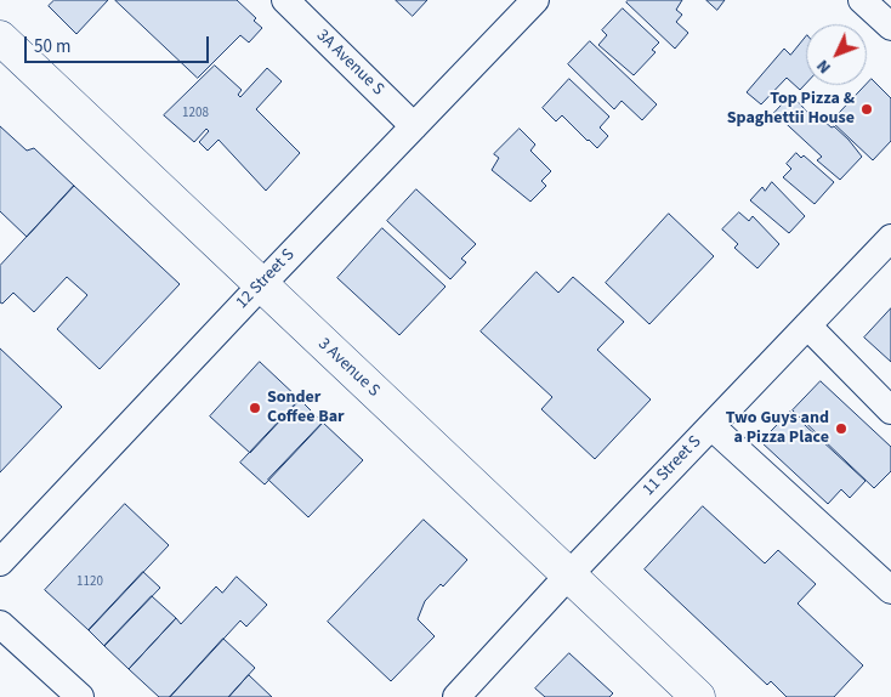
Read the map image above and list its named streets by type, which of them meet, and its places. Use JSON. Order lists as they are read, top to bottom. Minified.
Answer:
{"streets":{"main road":["3 Avenue S"],"street":["3A Avenue S","12 Street S","11 Street S"]},"crossings":[["3A Avenue S","12 Street S"],["12 Street S","3 Avenue S"],["3 Avenue S","11 Street S"]],"places":["Top Pizza & Spaghettii House","Sonder Coffee Bar","Two Guys and a Pizza Place"],"house_numbers":["1208","1120"],"scale_bar":"50 m","north":"bottom left"}
